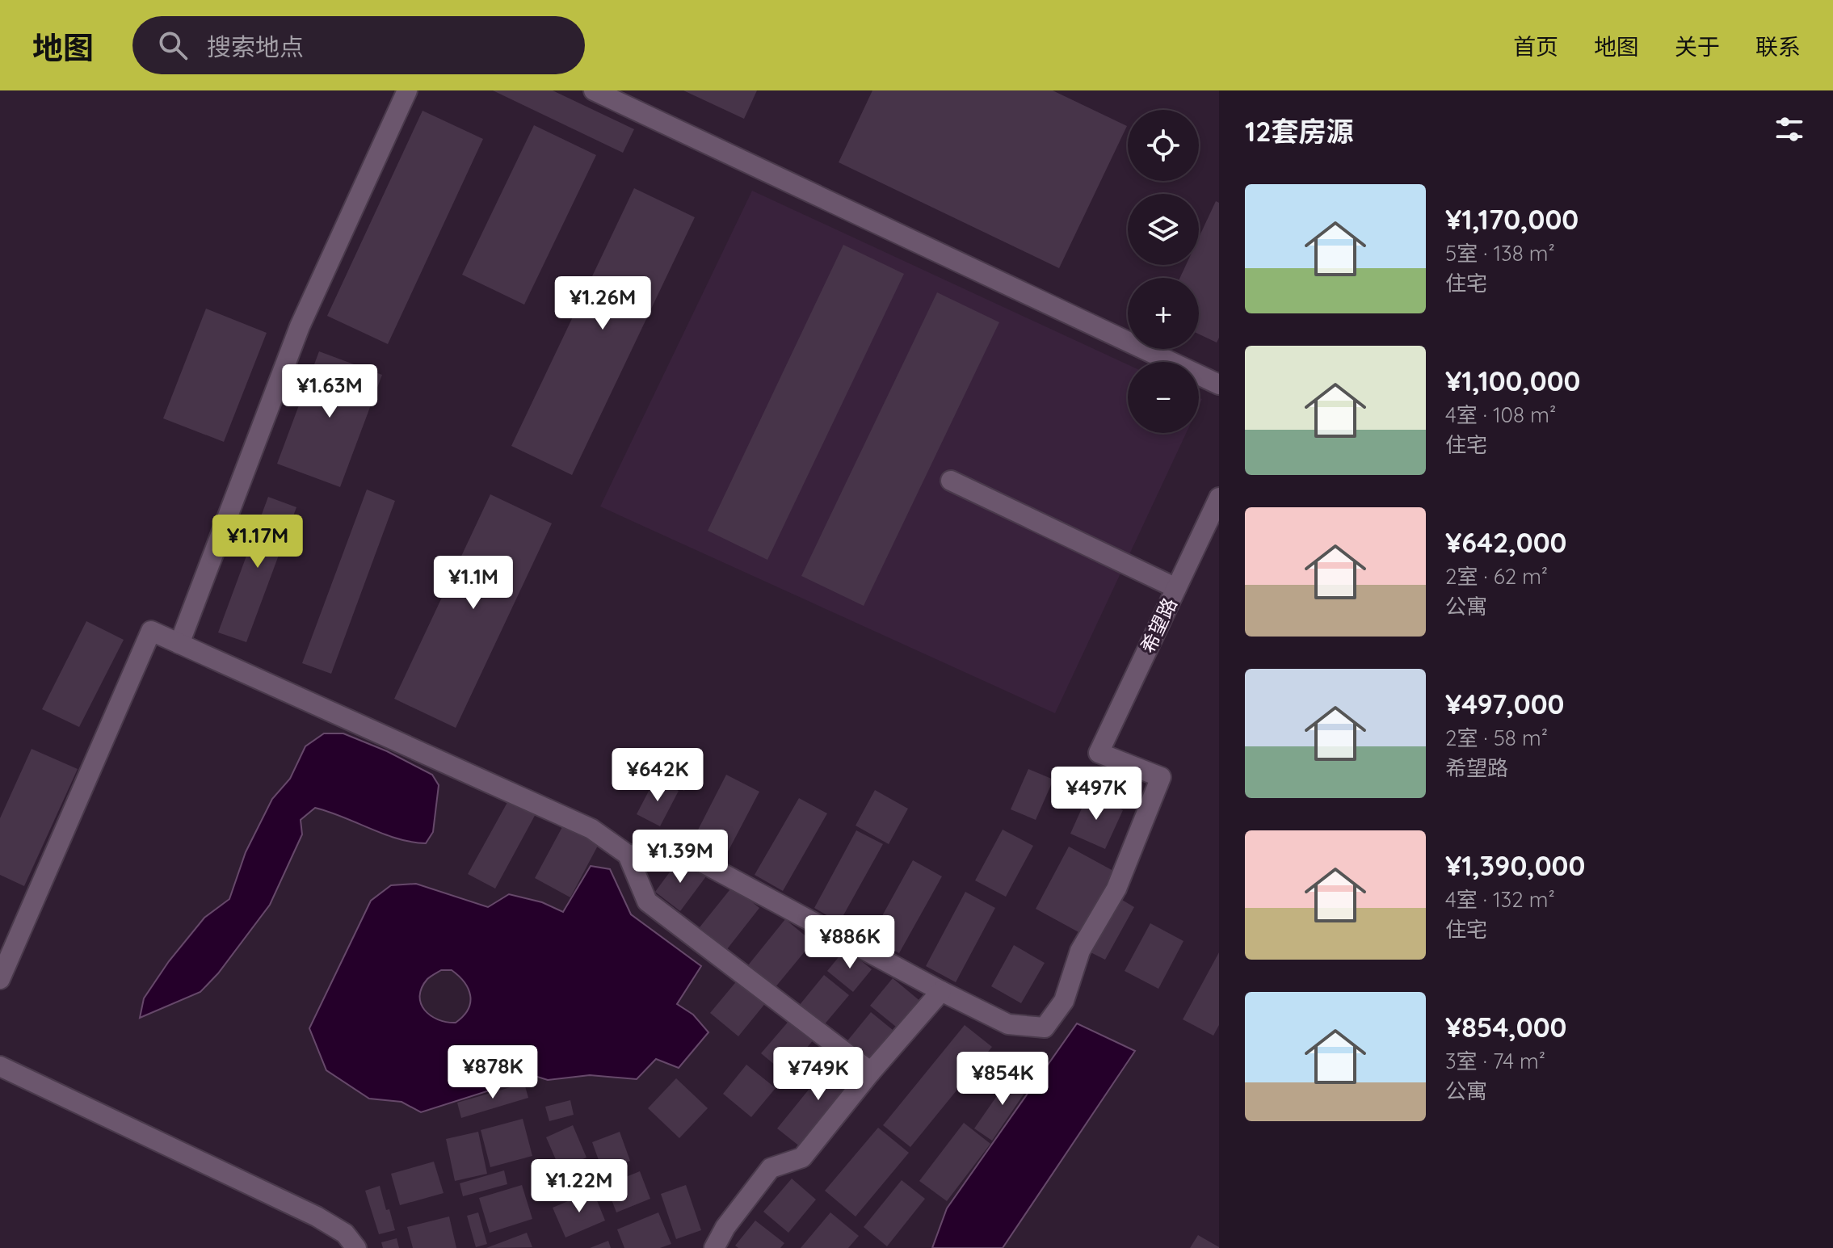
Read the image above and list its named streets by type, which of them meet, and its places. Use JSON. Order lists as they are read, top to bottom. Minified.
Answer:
{"streets":{"street":["希望路"]},"page":{"header":"地图","search":"搜索地点","nav":["首页","地图","关于","联系"],"heading":"12套房源","map_buttons":["+","−"],"list":[{"name":"¥1,170,000","note":"5室 · 138 m² · 住宅"},{"name":"¥1,100,000","note":"4室 · 108 m² · 住宅"},{"name":"¥642,000","note":"2室 · 62 m² · 公寓"},{"name":"¥497,000","note":"2室 · 58 m² · 希望路"},{"name":"¥1,390,000","note":"4室 · 132 m² · 住宅"},{"name":"¥854,000","note":"3室 · 74 m² · 公寓"}],"price":["¥1.26M","¥1.63M","¥1.17M","¥1.1M","¥642K","¥497K","¥1.39M","¥886K","¥878K","¥749K","¥854K","¥1.22M"]}}
